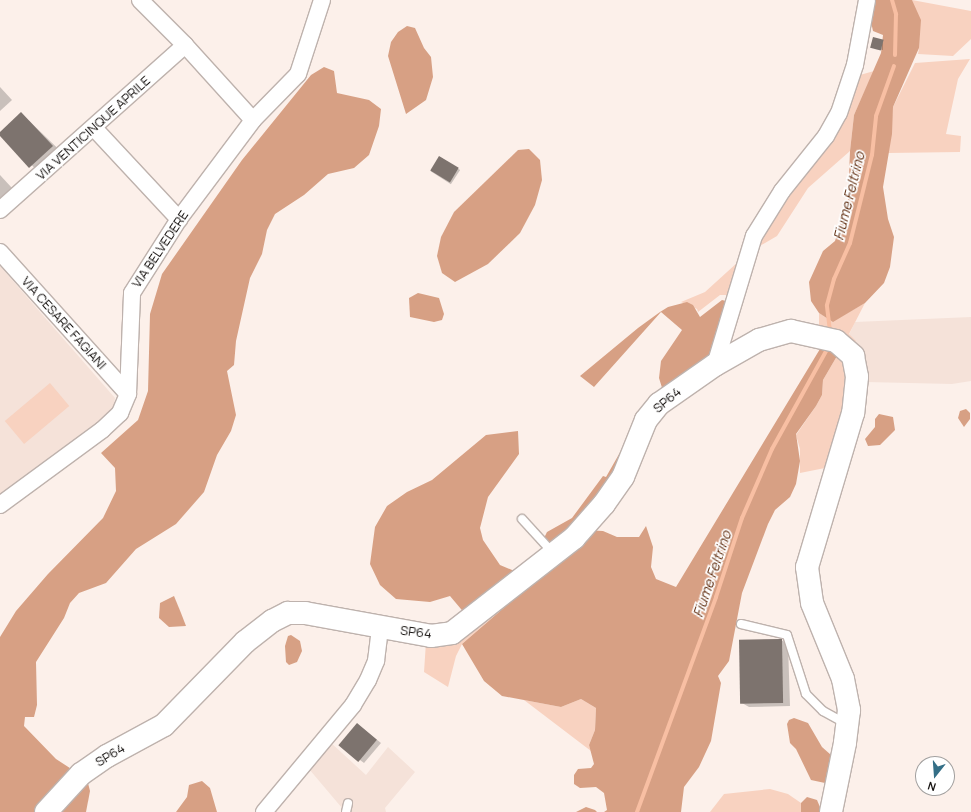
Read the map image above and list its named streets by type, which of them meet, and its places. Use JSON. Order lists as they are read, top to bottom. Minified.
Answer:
{"streets":{"street":["VIA VENTICINQUE APRILE","VIA BELVEDERE","VIA CESARE FAGIANI","SP64"]},"crossings":[["VIA BELVEDERE","VIA CESARE FAGIANI"]],"water":["Fiume Feltrino"],"north":"bottom"}
